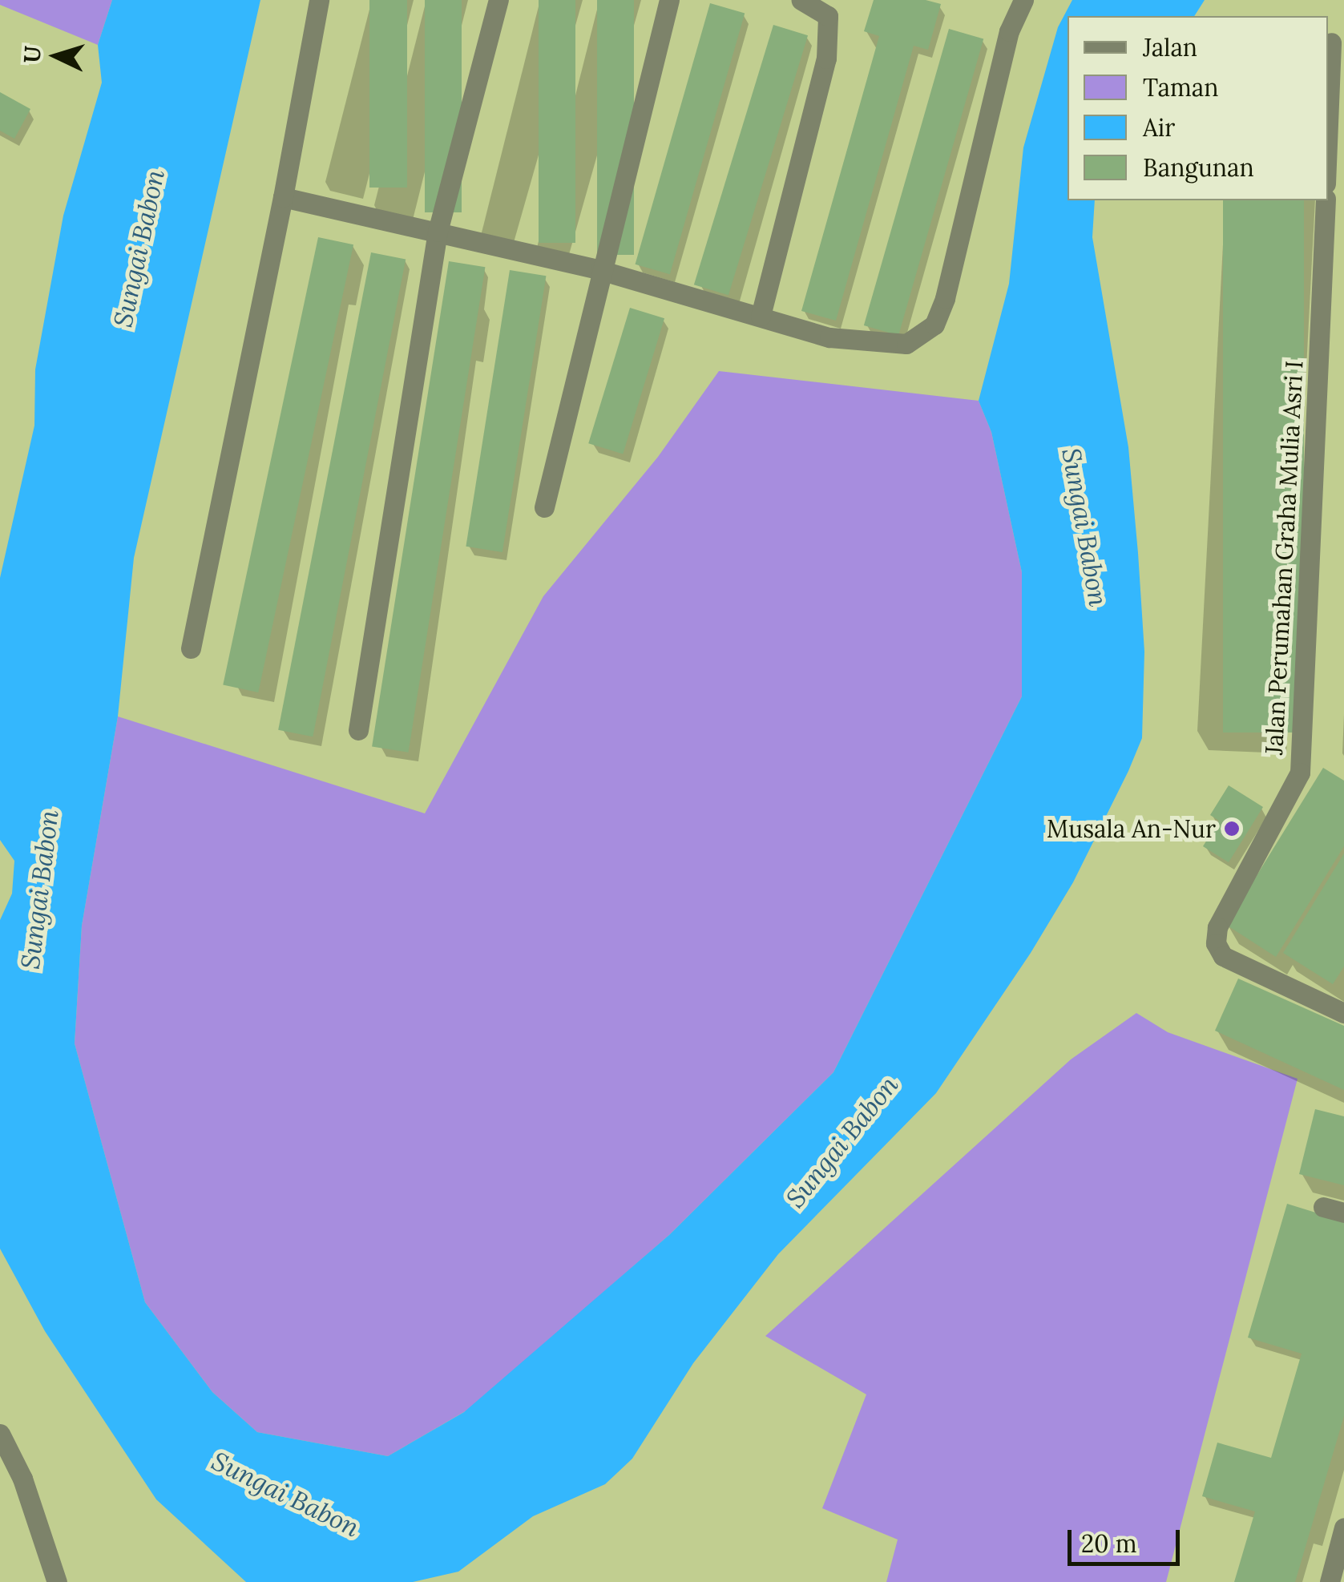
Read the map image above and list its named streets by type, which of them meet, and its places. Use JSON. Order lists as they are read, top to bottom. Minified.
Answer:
{"streets":{"street":["Jalan Perumahan Graha Mulia Asri I"]},"water":["Sungai Babon"],"places":["Musala An-Nur"],"legend":["Jalan","Taman","Air","Bangunan"],"scale_bar":"20 m","north":"left"}
